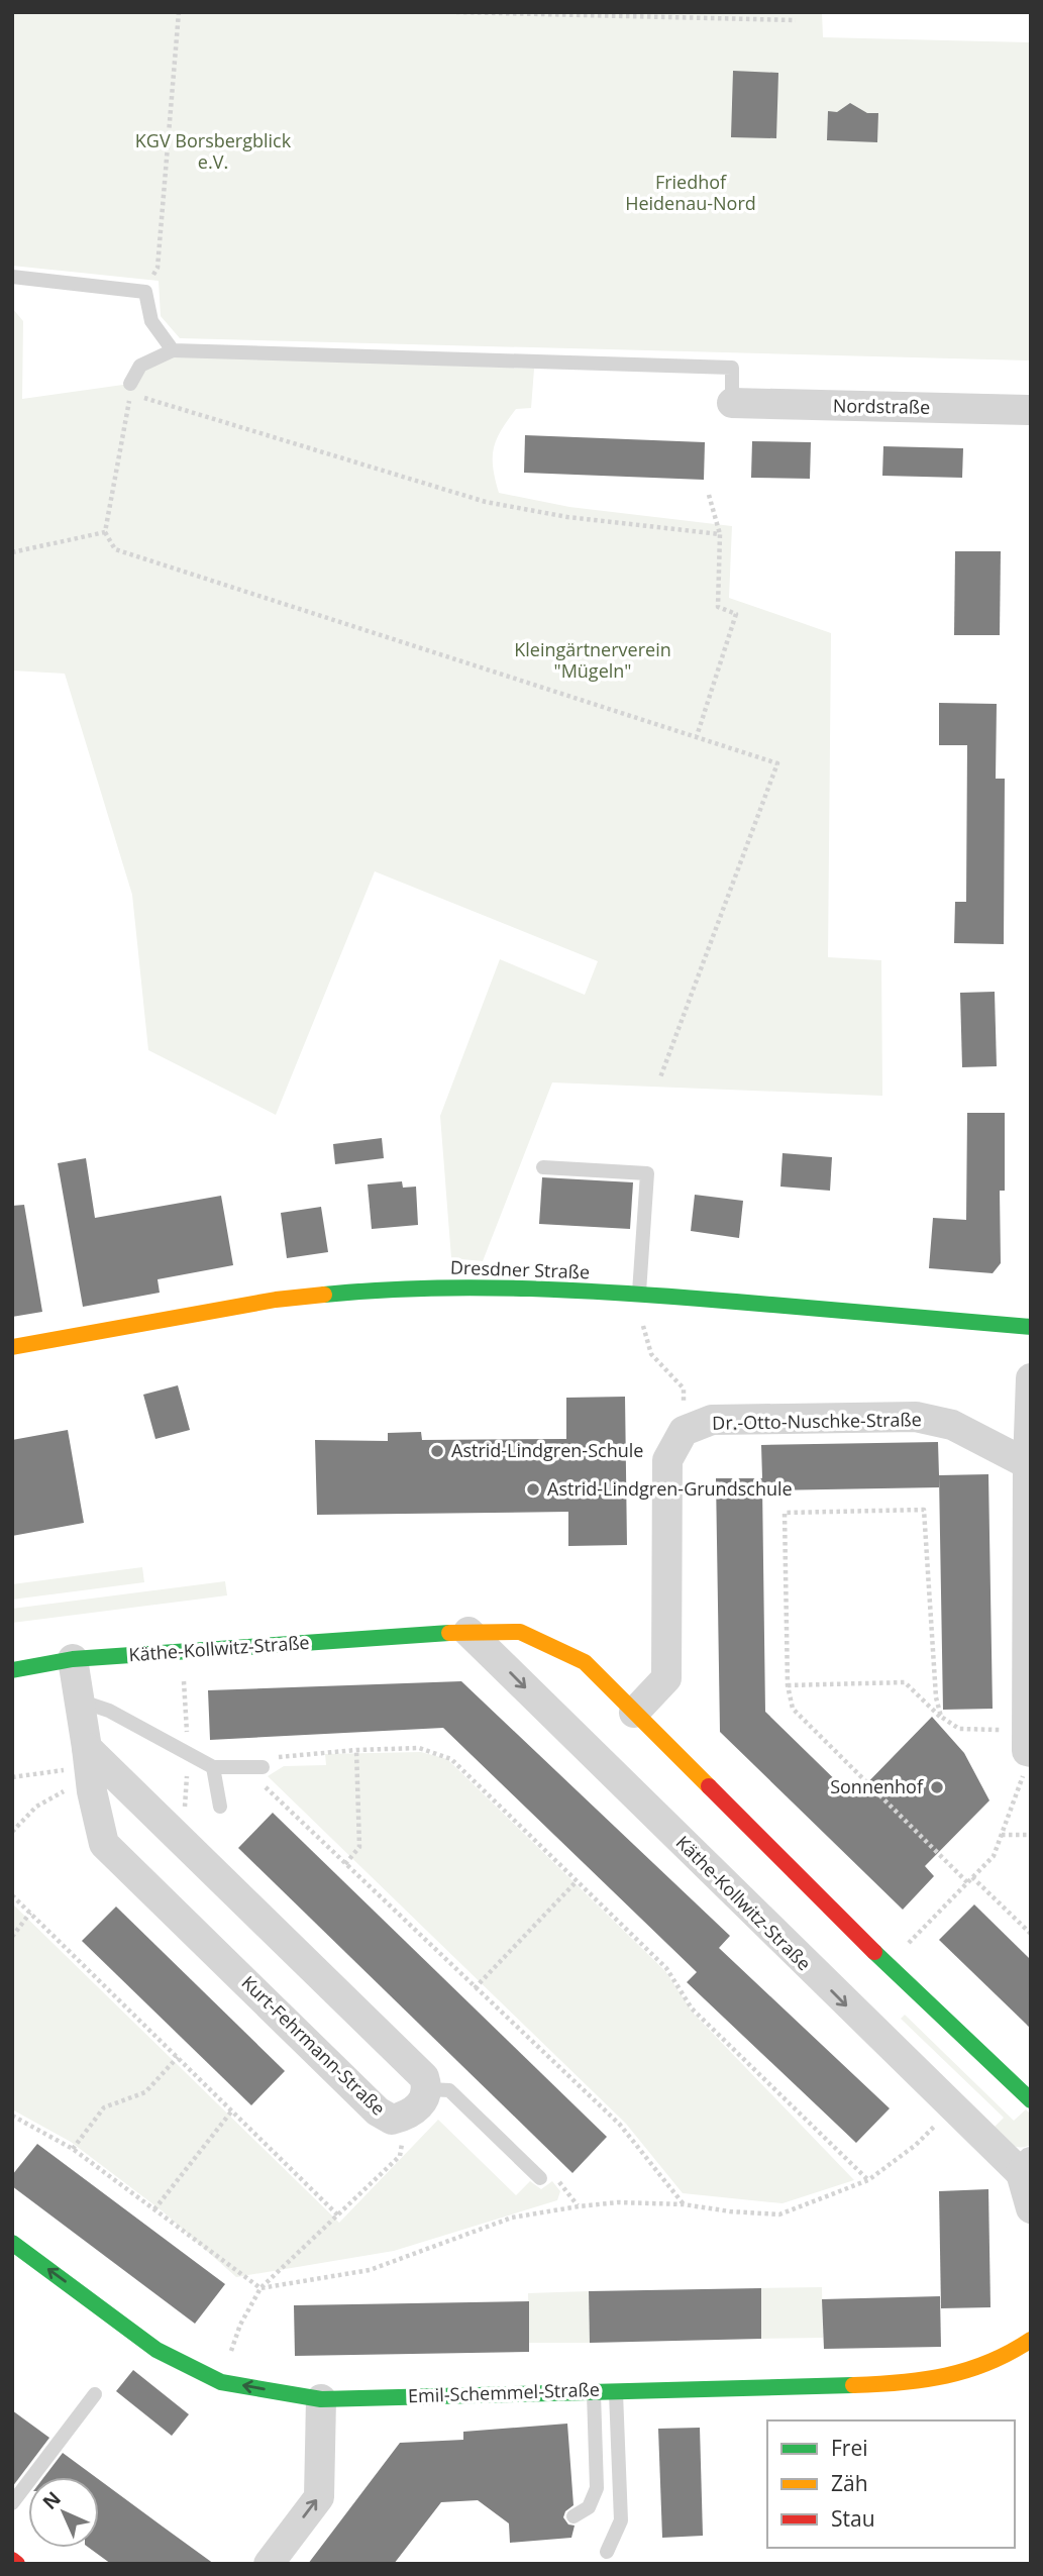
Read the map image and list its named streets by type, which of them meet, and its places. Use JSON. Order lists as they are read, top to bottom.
{
  "streets": {
    "street": [
      "Nordstraße",
      "Dresdner Straße",
      "Dr.-Otto-Nuschke-Straße",
      "Käthe-Kollwitz-Straße",
      "Kurt-Fehrmann-Straße",
      "Emil-Schemmel-Straße"
    ]
  },
  "crossings": [
    ["Käthe-Kollwitz-Straße", "Kurt-Fehrmann-Straße"]
  ],
  "parks": ["KGV Borsbergblick e.V.", "Friedhof Heidenau-Nord", "Kleingärtnerverein \"Mügeln\""],
  "places": ["Astrid-Lindgren-Schule", "Astrid-Lindgren-Grundschule", "Sonnenhof"],
  "legend": ["Frei", "Zäh", "Stau"],
  "north": "top left"
}
